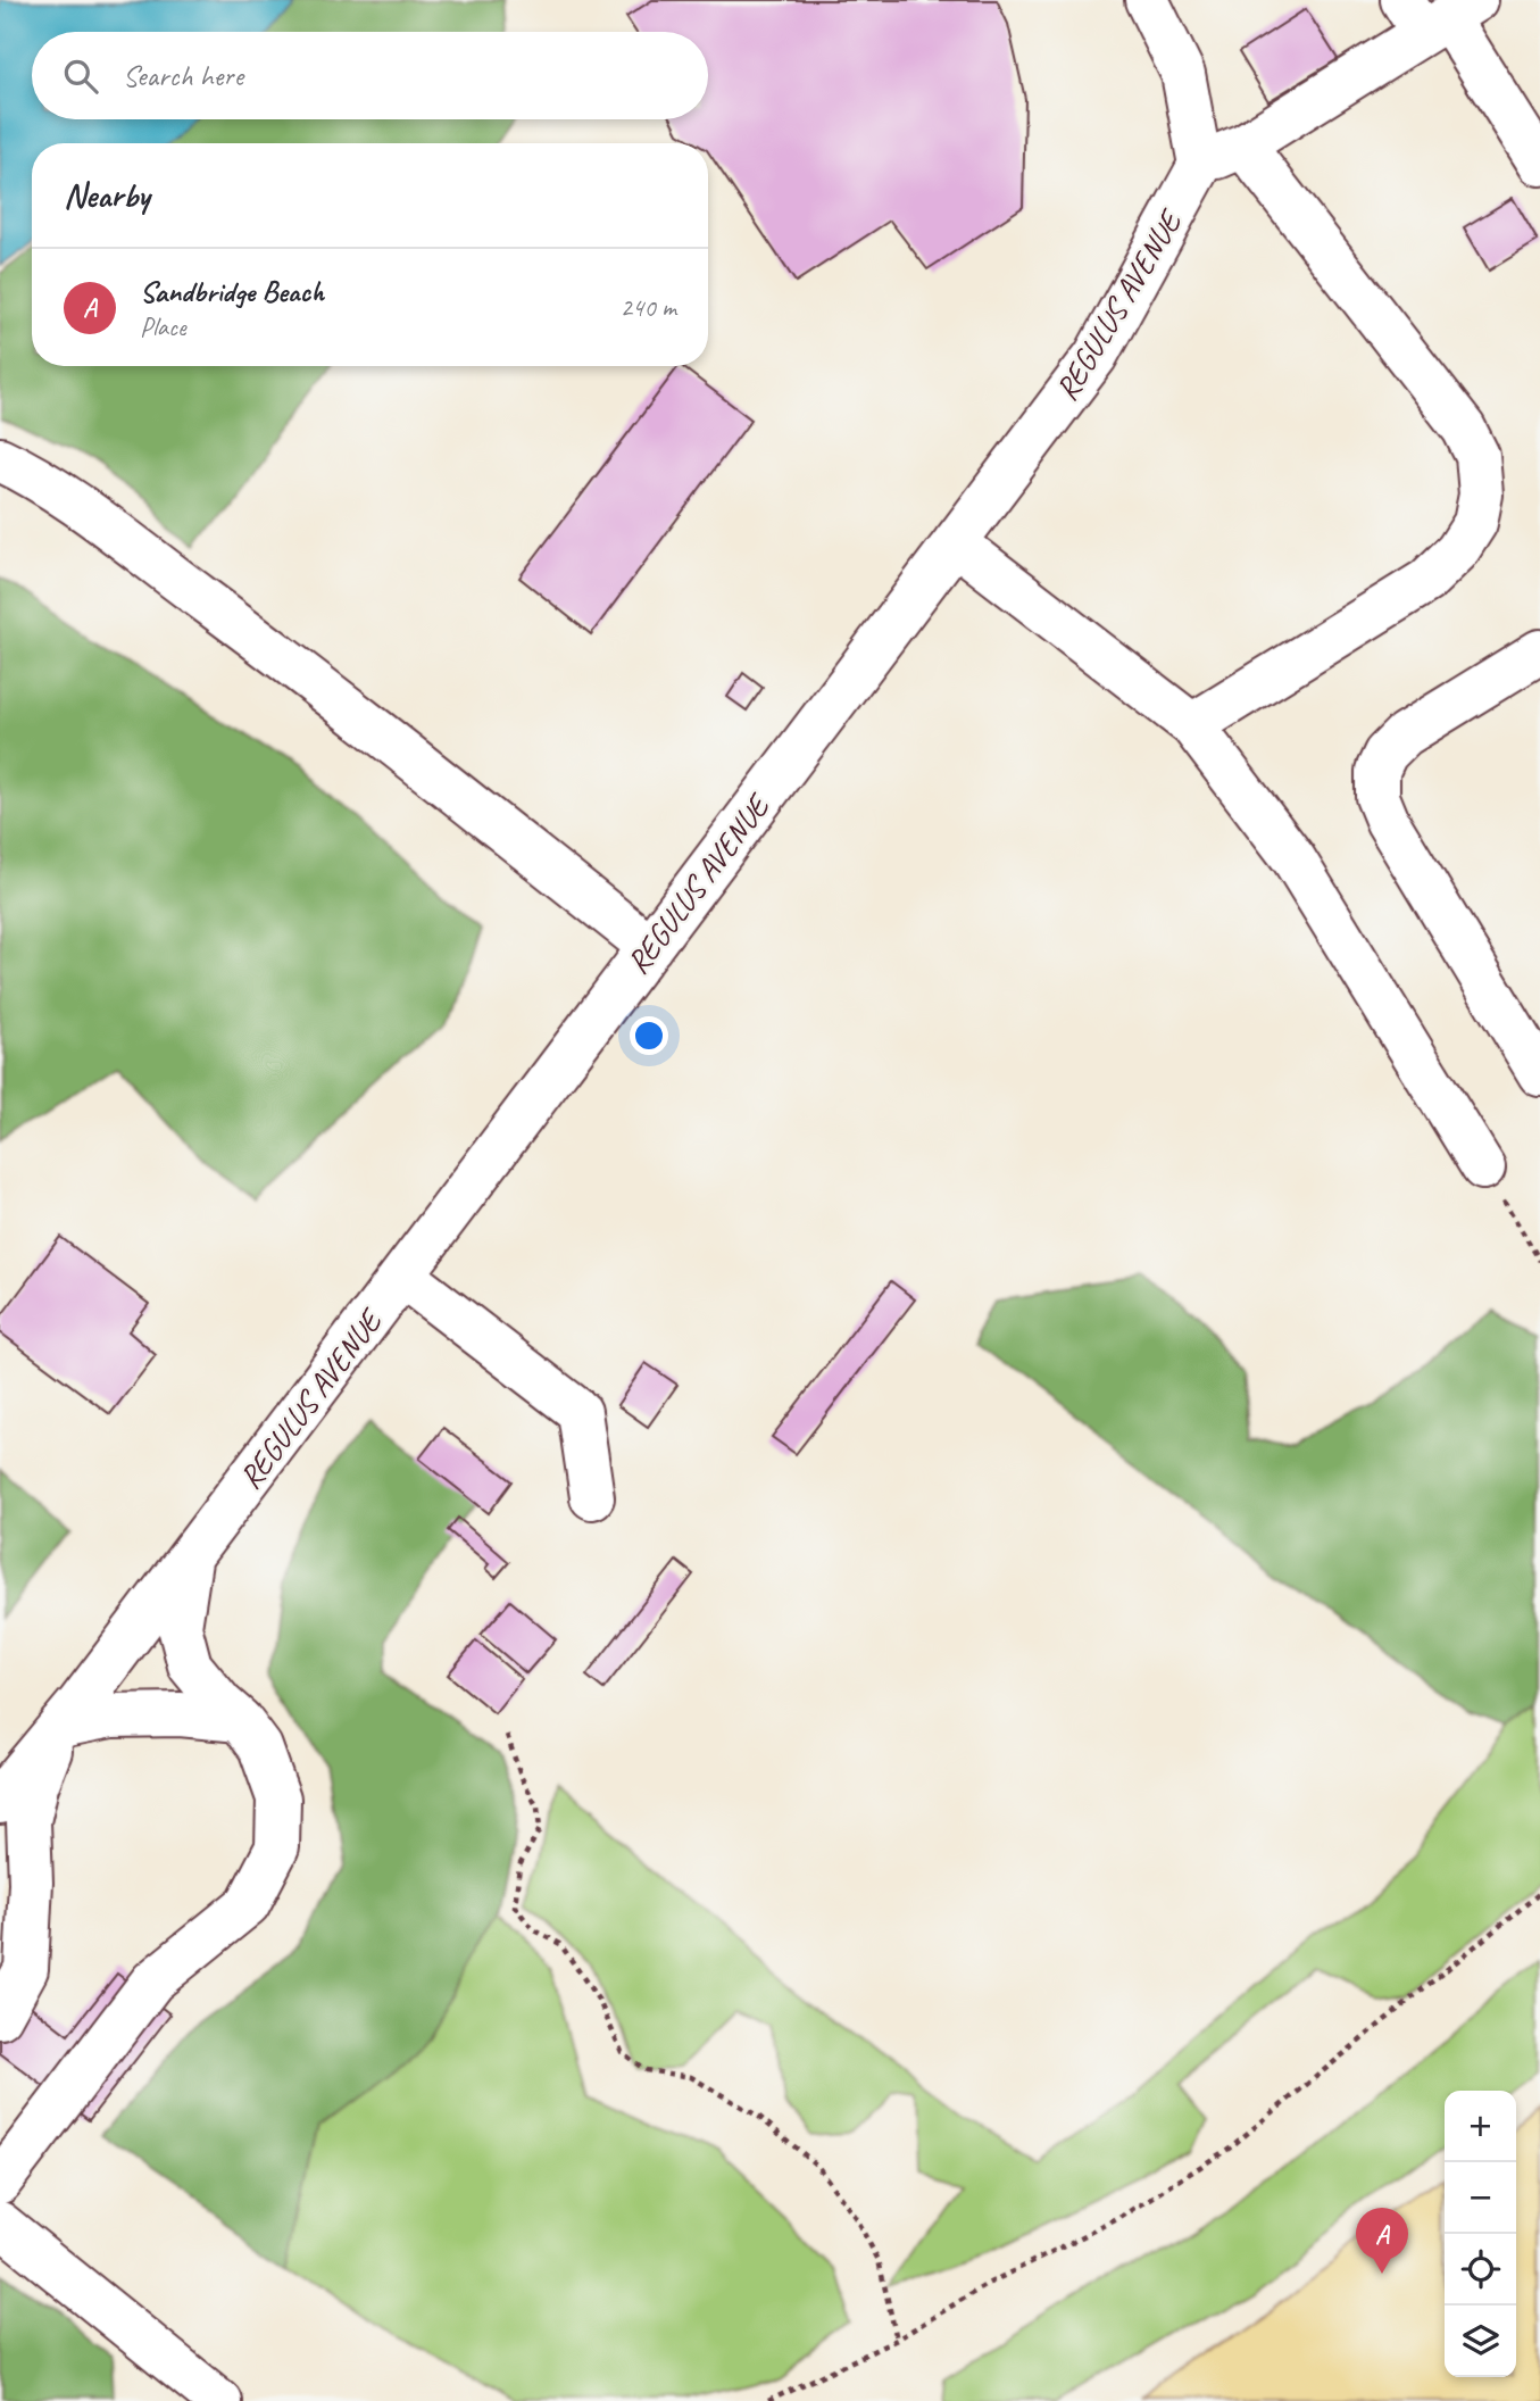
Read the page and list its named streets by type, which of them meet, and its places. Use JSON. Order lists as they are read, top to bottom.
{
  "streets": {
    "street": ["REGULUS AVENUE"]
  },
  "page": {
    "search": "Search here",
    "heading": "Nearby",
    "list": [
      {
        "mark": "A",
        "name": "Sandbridge Beach",
        "note": "Place",
        "value": "240 m"
      }
    ],
    "map_buttons": ["+", "−"],
    "pins": "A"
  }
}
